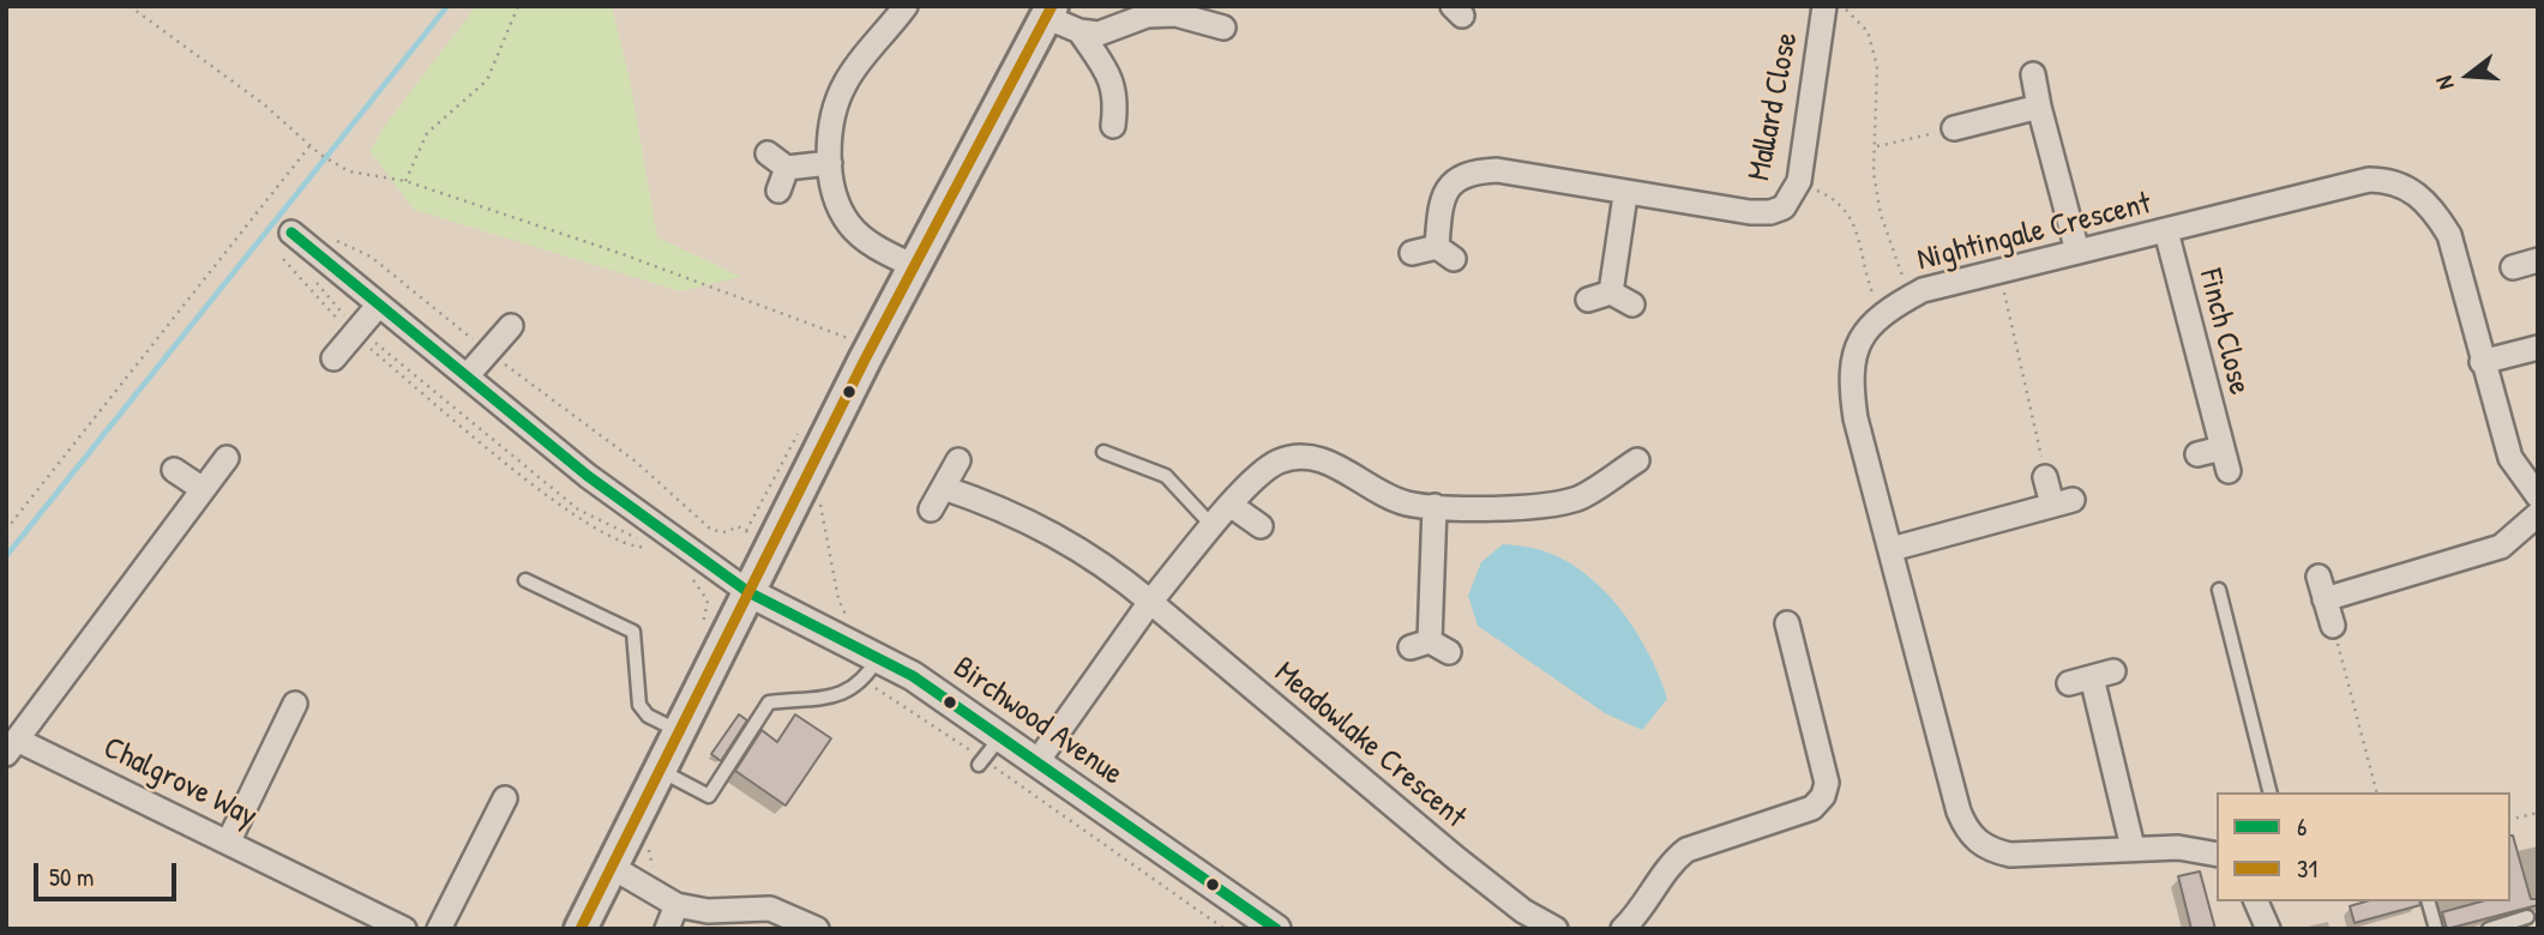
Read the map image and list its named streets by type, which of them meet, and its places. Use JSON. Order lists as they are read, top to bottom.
{
  "streets": {
    "street": [
      "Mallard Close",
      "Nightingale Crescent",
      "Finch Close",
      "Birchwood Avenue",
      "Meadowlake Crescent",
      "Chalgrove Way"
    ]
  },
  "crossings": [
    ["Nightingale Crescent", "Finch Close"]
  ],
  "lines": ["transit line 31", "transit line 6"],
  "legend": ["6", "31"],
  "scale_bar": "50 m",
  "north": "left"
}
